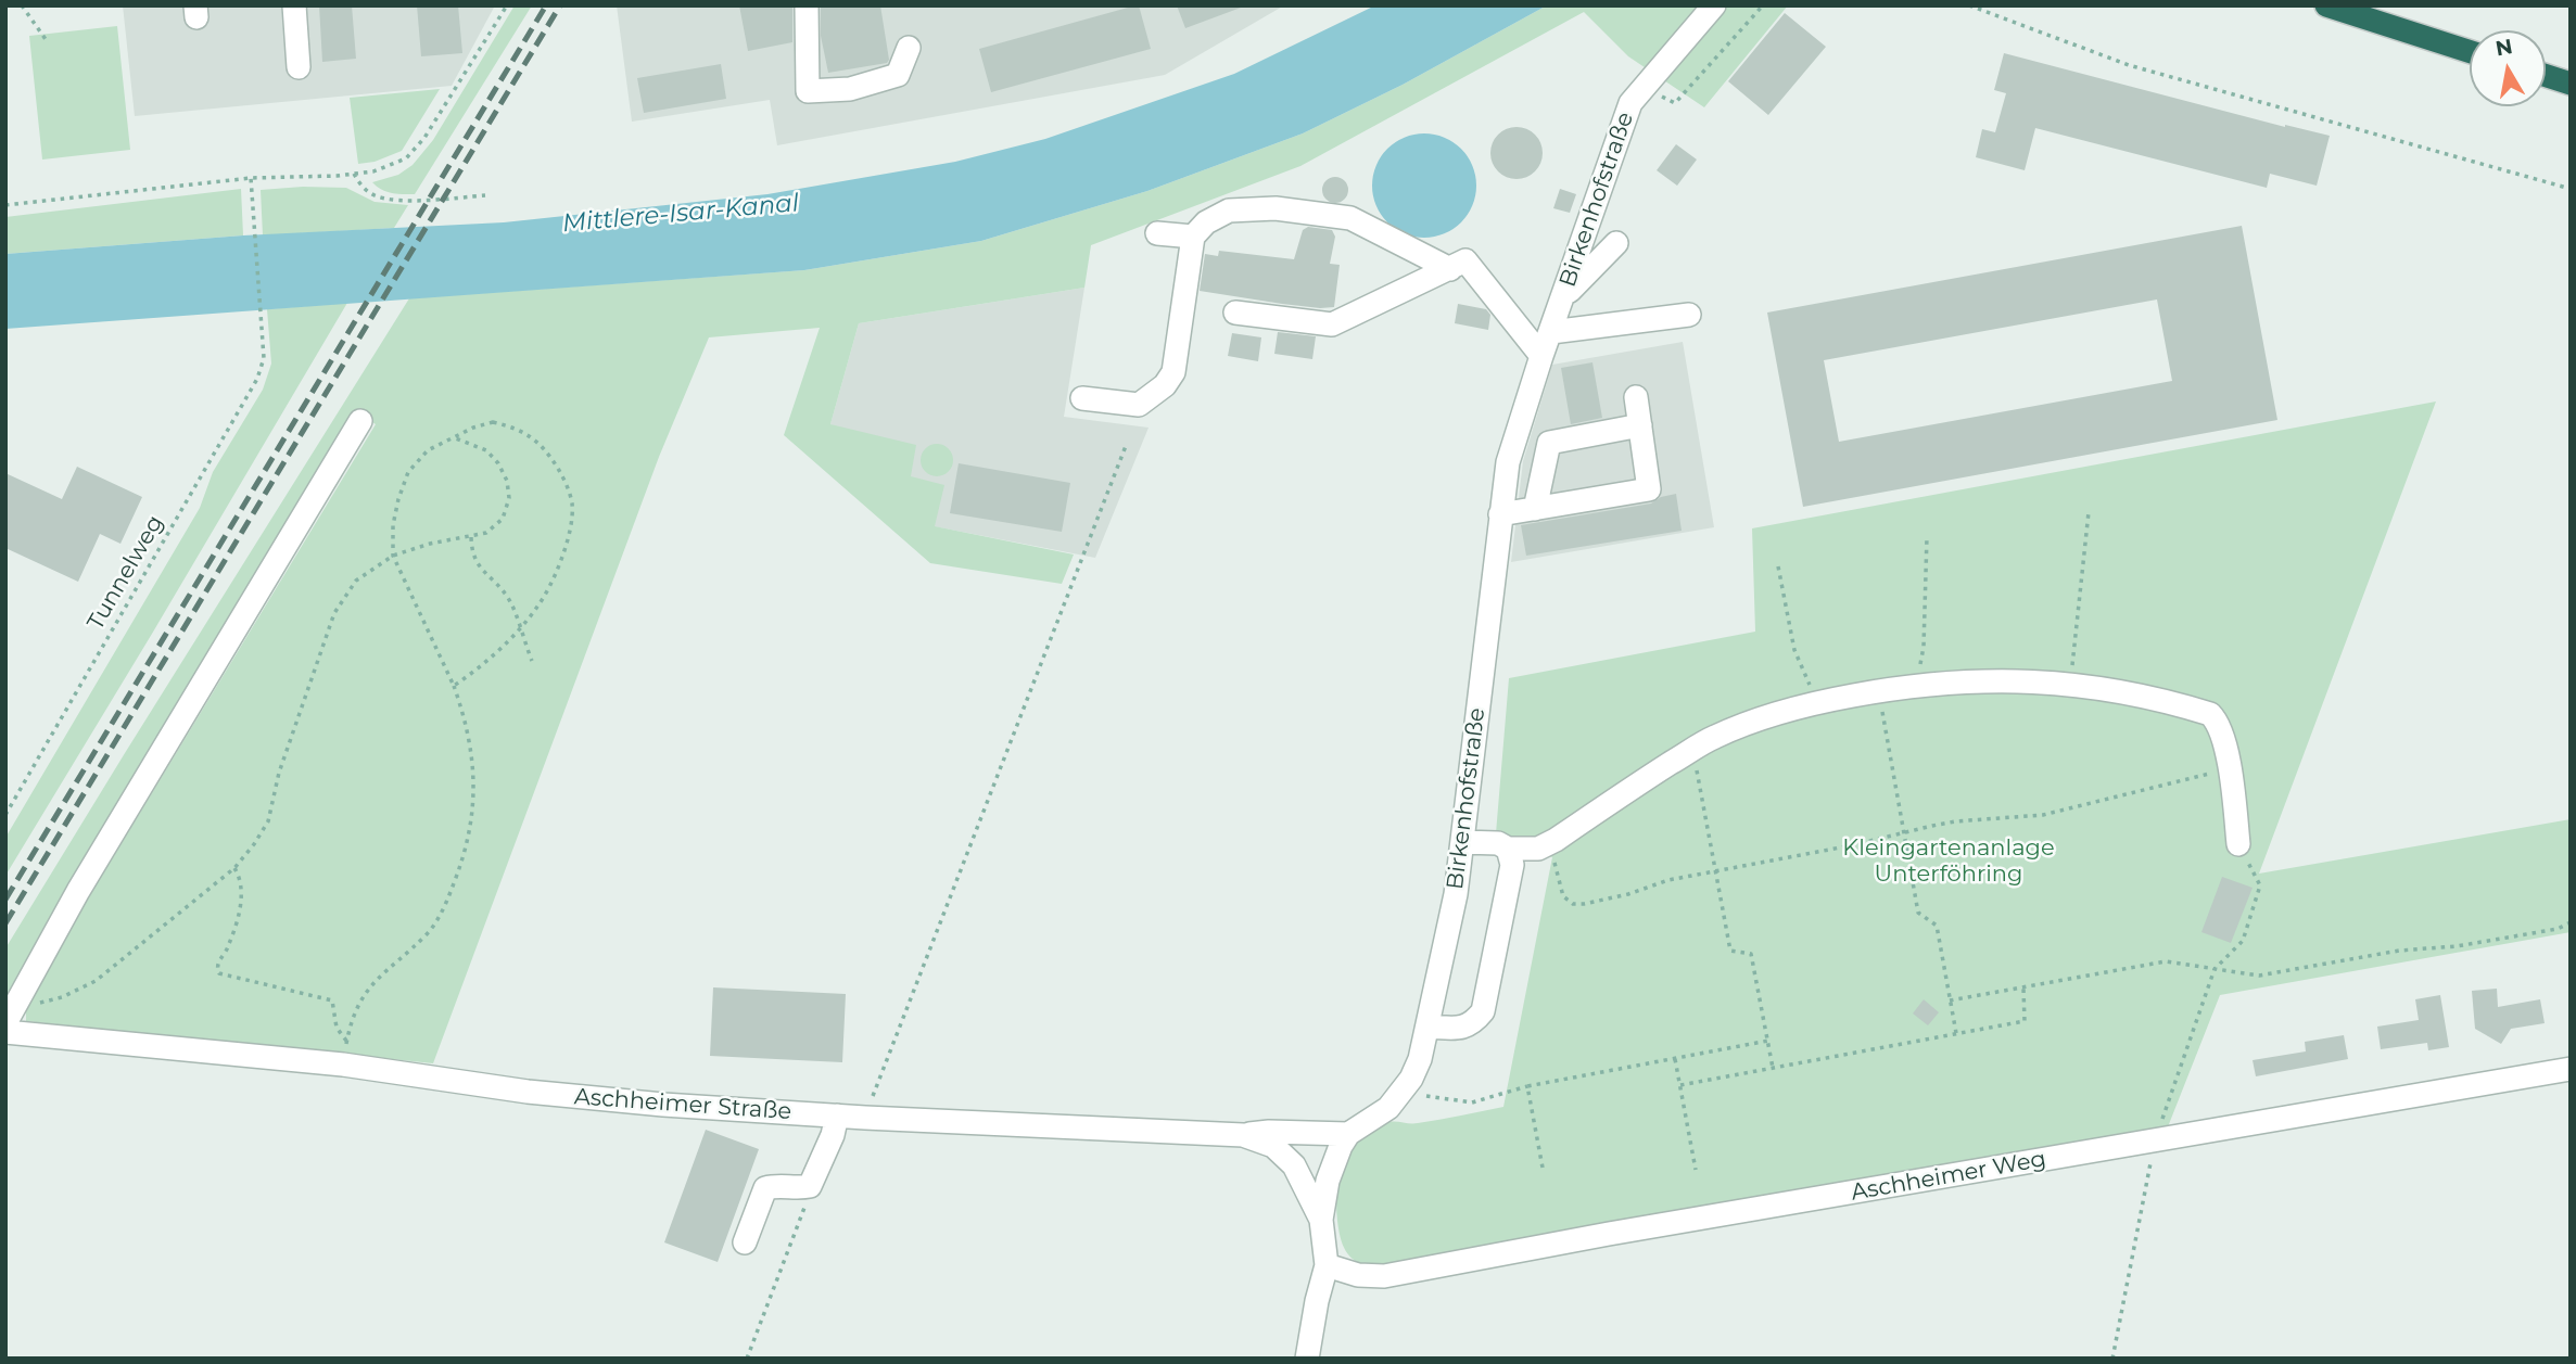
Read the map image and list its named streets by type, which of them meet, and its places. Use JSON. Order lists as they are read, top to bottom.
{
  "streets": {
    "street": ["Birkenhofstraße", "Aschheimer Straße", "Aschheimer Weg"],
    "path": ["Tunnelweg"]
  },
  "water": ["Mittlere-Isar-Kanal"],
  "parks": ["Kleingartenanlage Unterföhring"],
  "north": "top"
}
